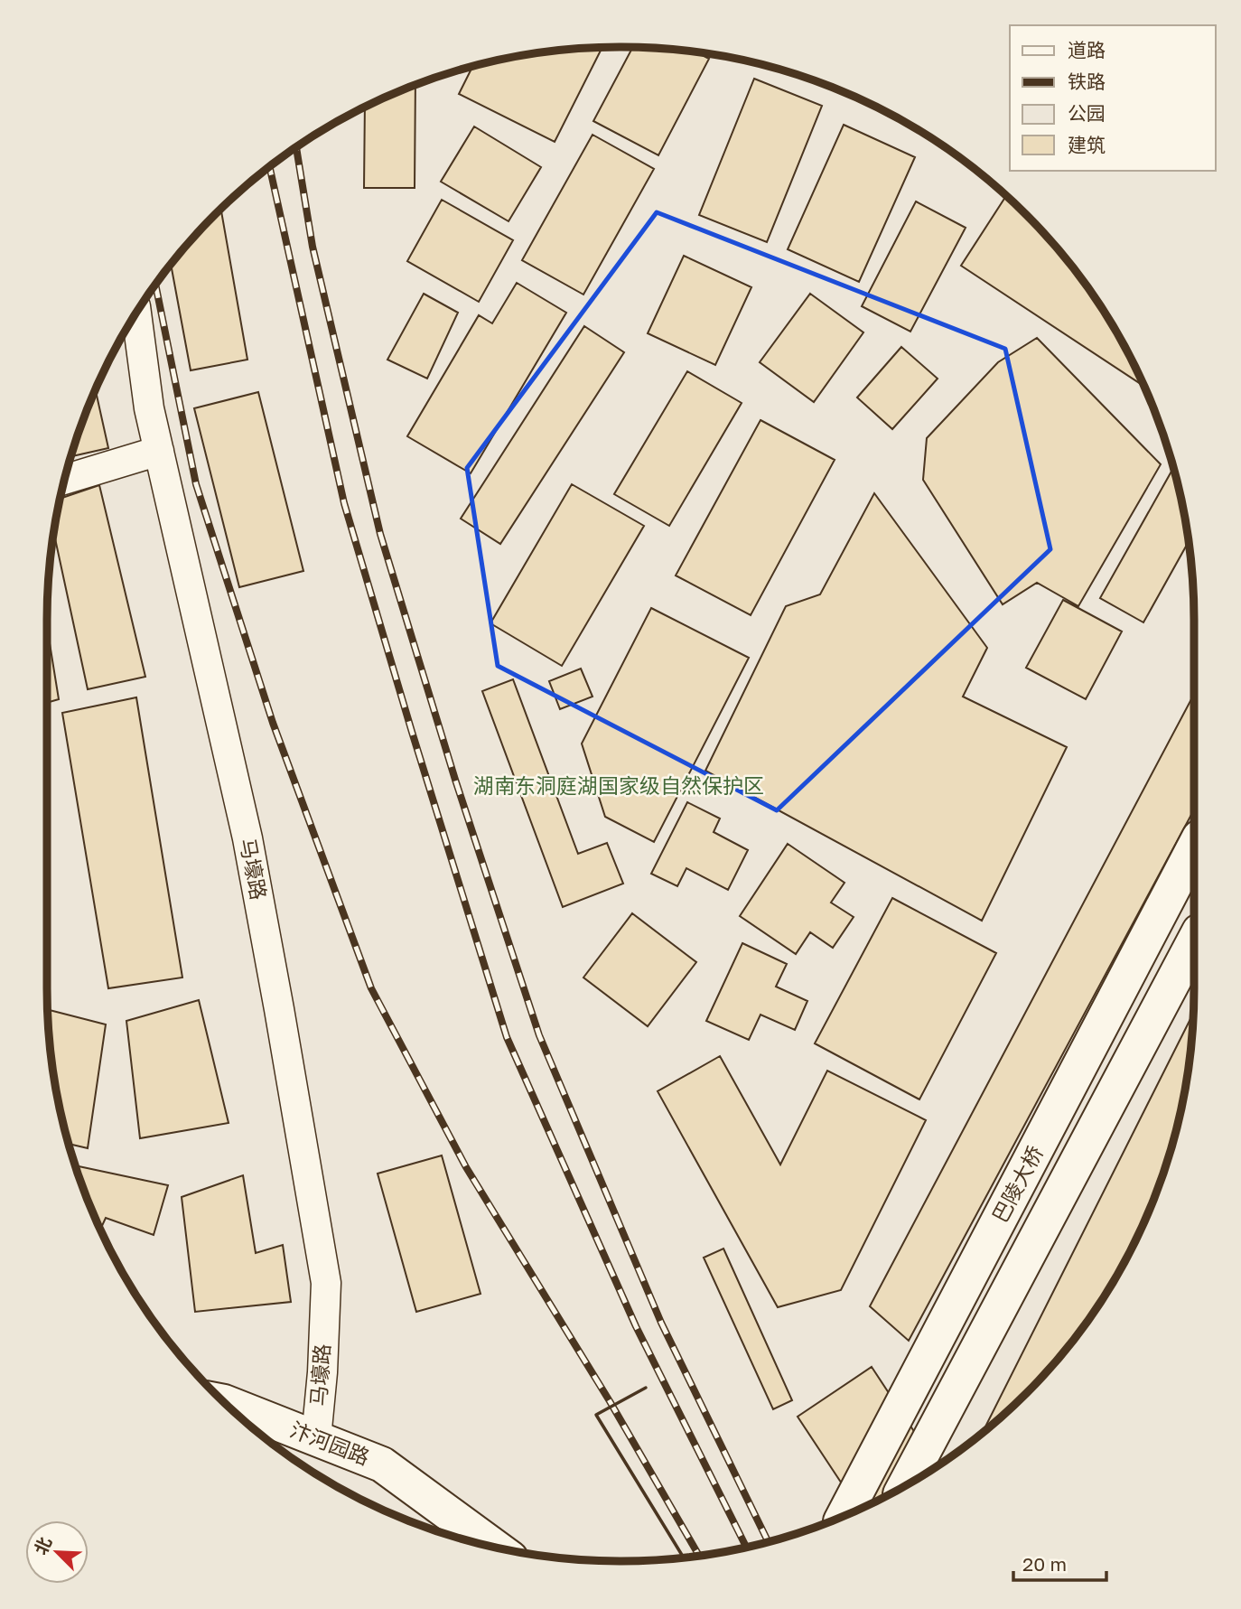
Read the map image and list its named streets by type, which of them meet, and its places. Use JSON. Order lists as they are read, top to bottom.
{
  "streets": {
    "main road": ["巴陵大桥", "汴河园路"],
    "street": ["马壕路"]
  },
  "crossings": [
    ["马壕路", "汴河园路"]
  ],
  "parks": ["湖南东洞庭湖国家级自然保护区"],
  "legend": [
    "道路",
    "铁路",
    "公园",
    "建筑"
  ],
  "scale_bar": "20 m",
  "north": "top left"
}
